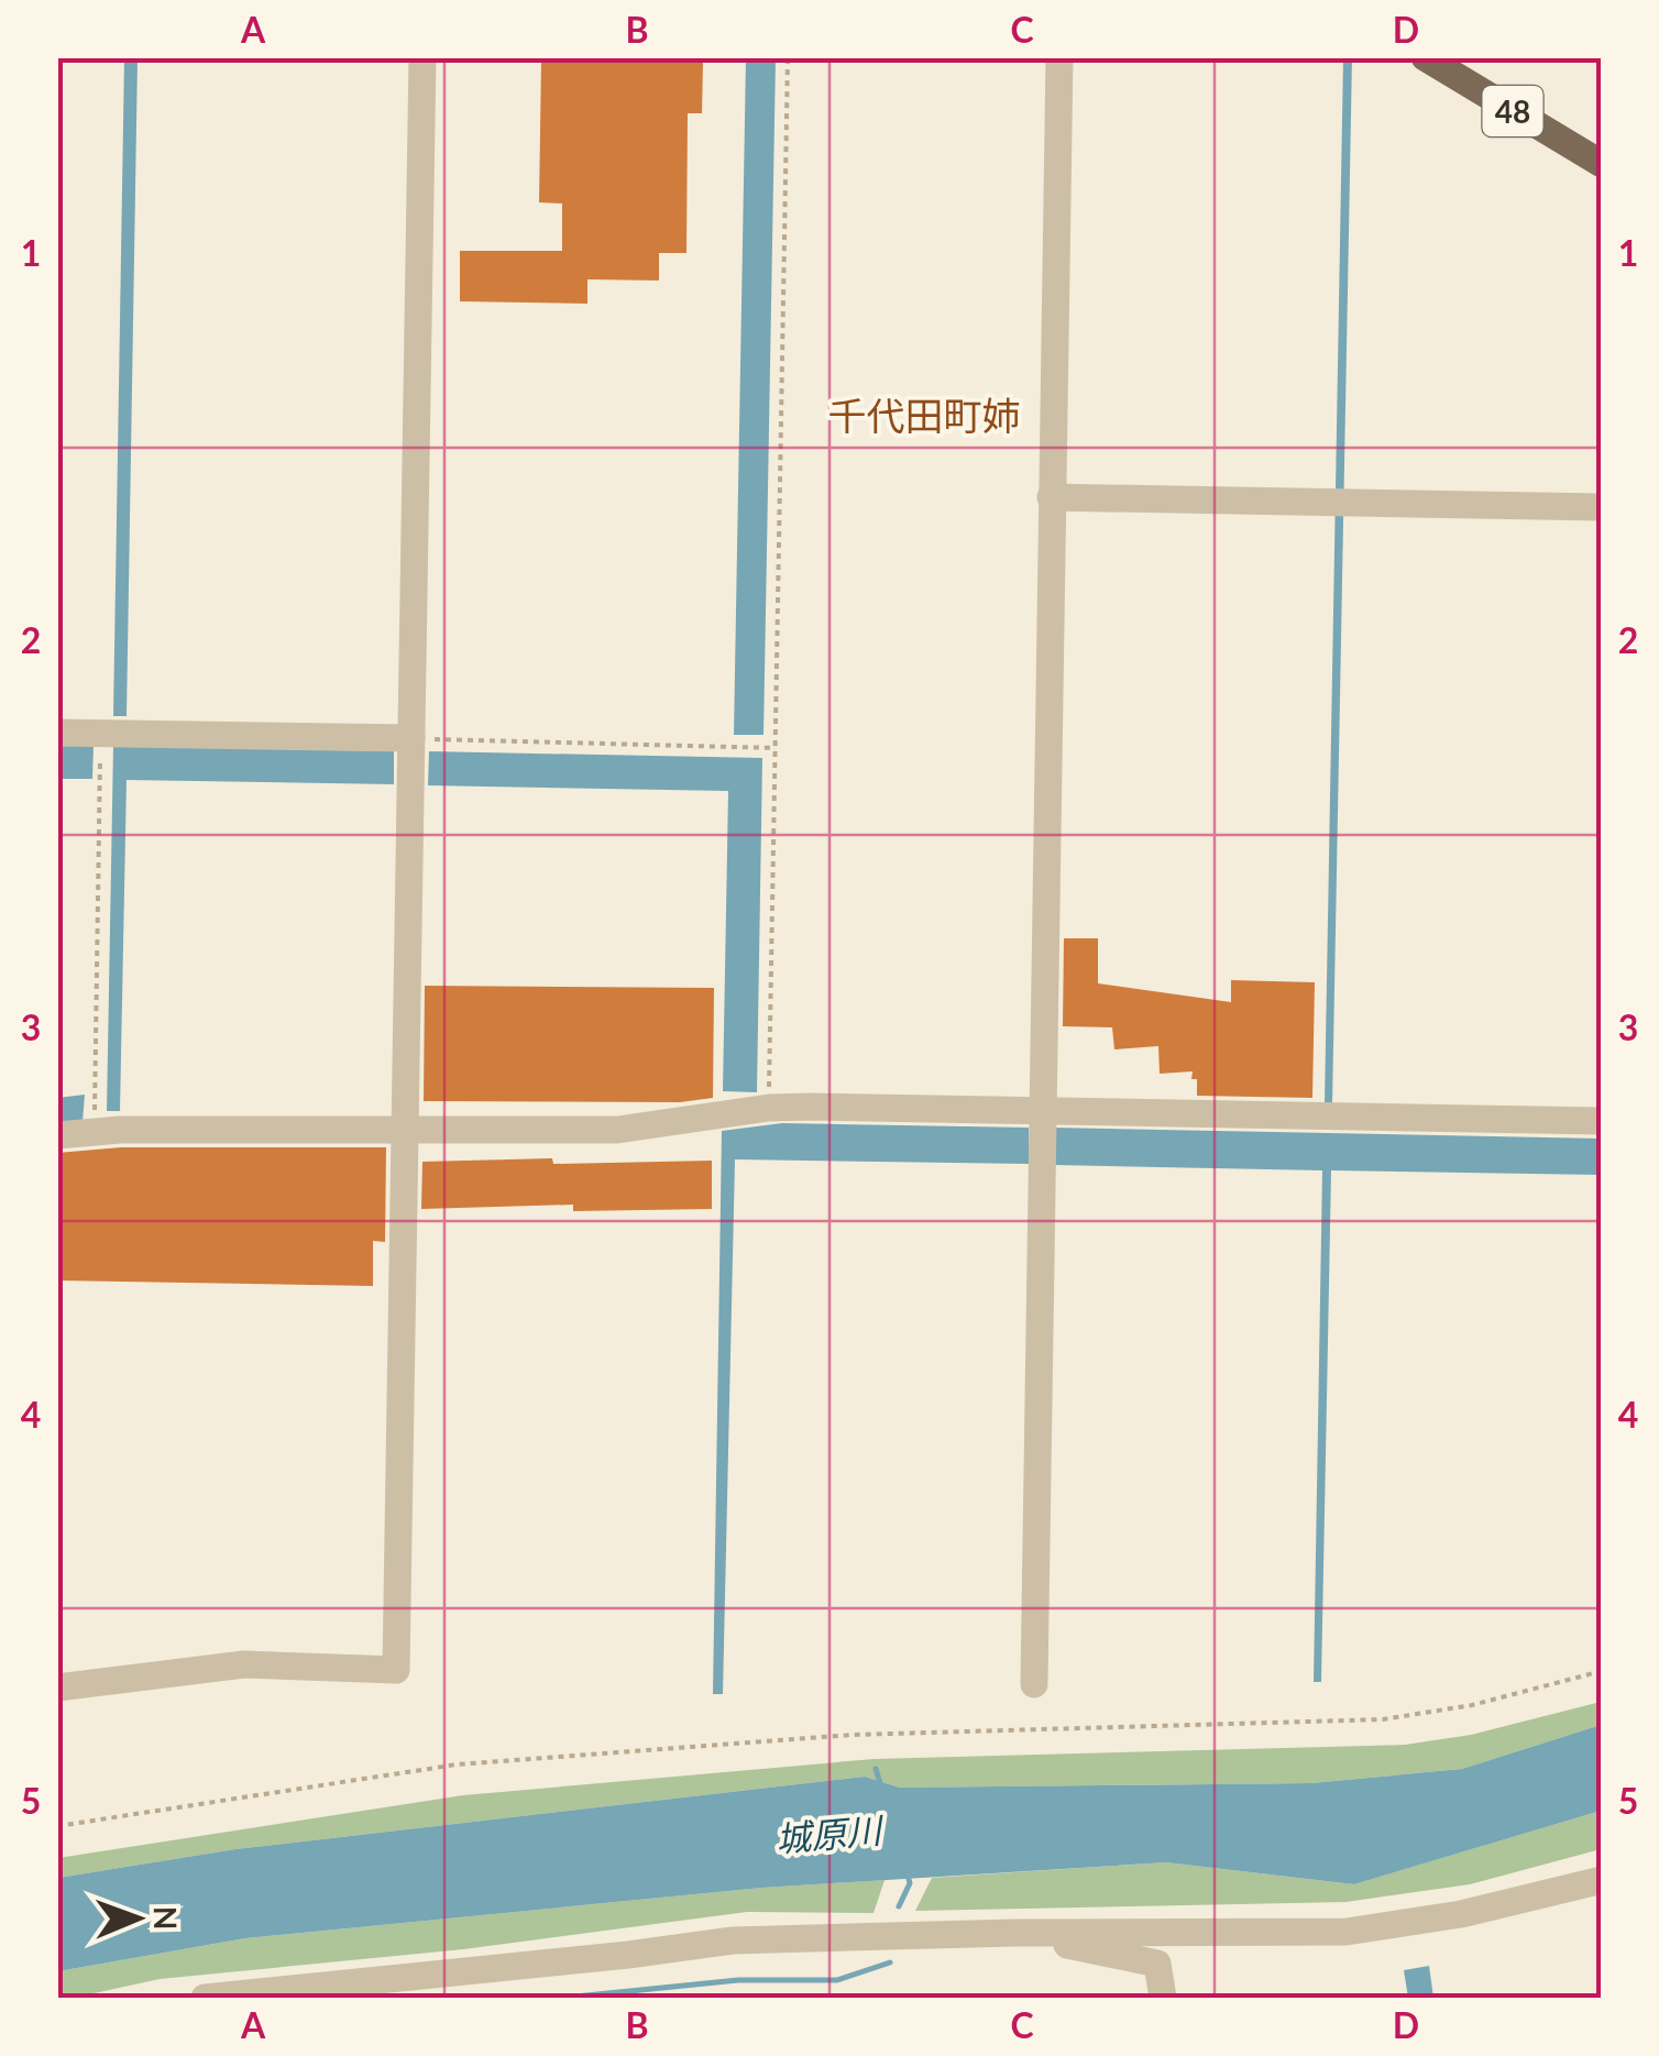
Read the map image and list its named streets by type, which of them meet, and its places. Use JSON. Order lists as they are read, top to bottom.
{
  "streets": {
    "main road": ["48"]
  },
  "districts": ["千代田町姉"],
  "water": ["城原川"],
  "north": "right",
  "grid": {
    "columns": [
      "A",
      "B",
      "C",
      "D"
    ],
    "rows": [
      "1",
      "2",
      "3",
      "4",
      "5"
    ]
  }
}
